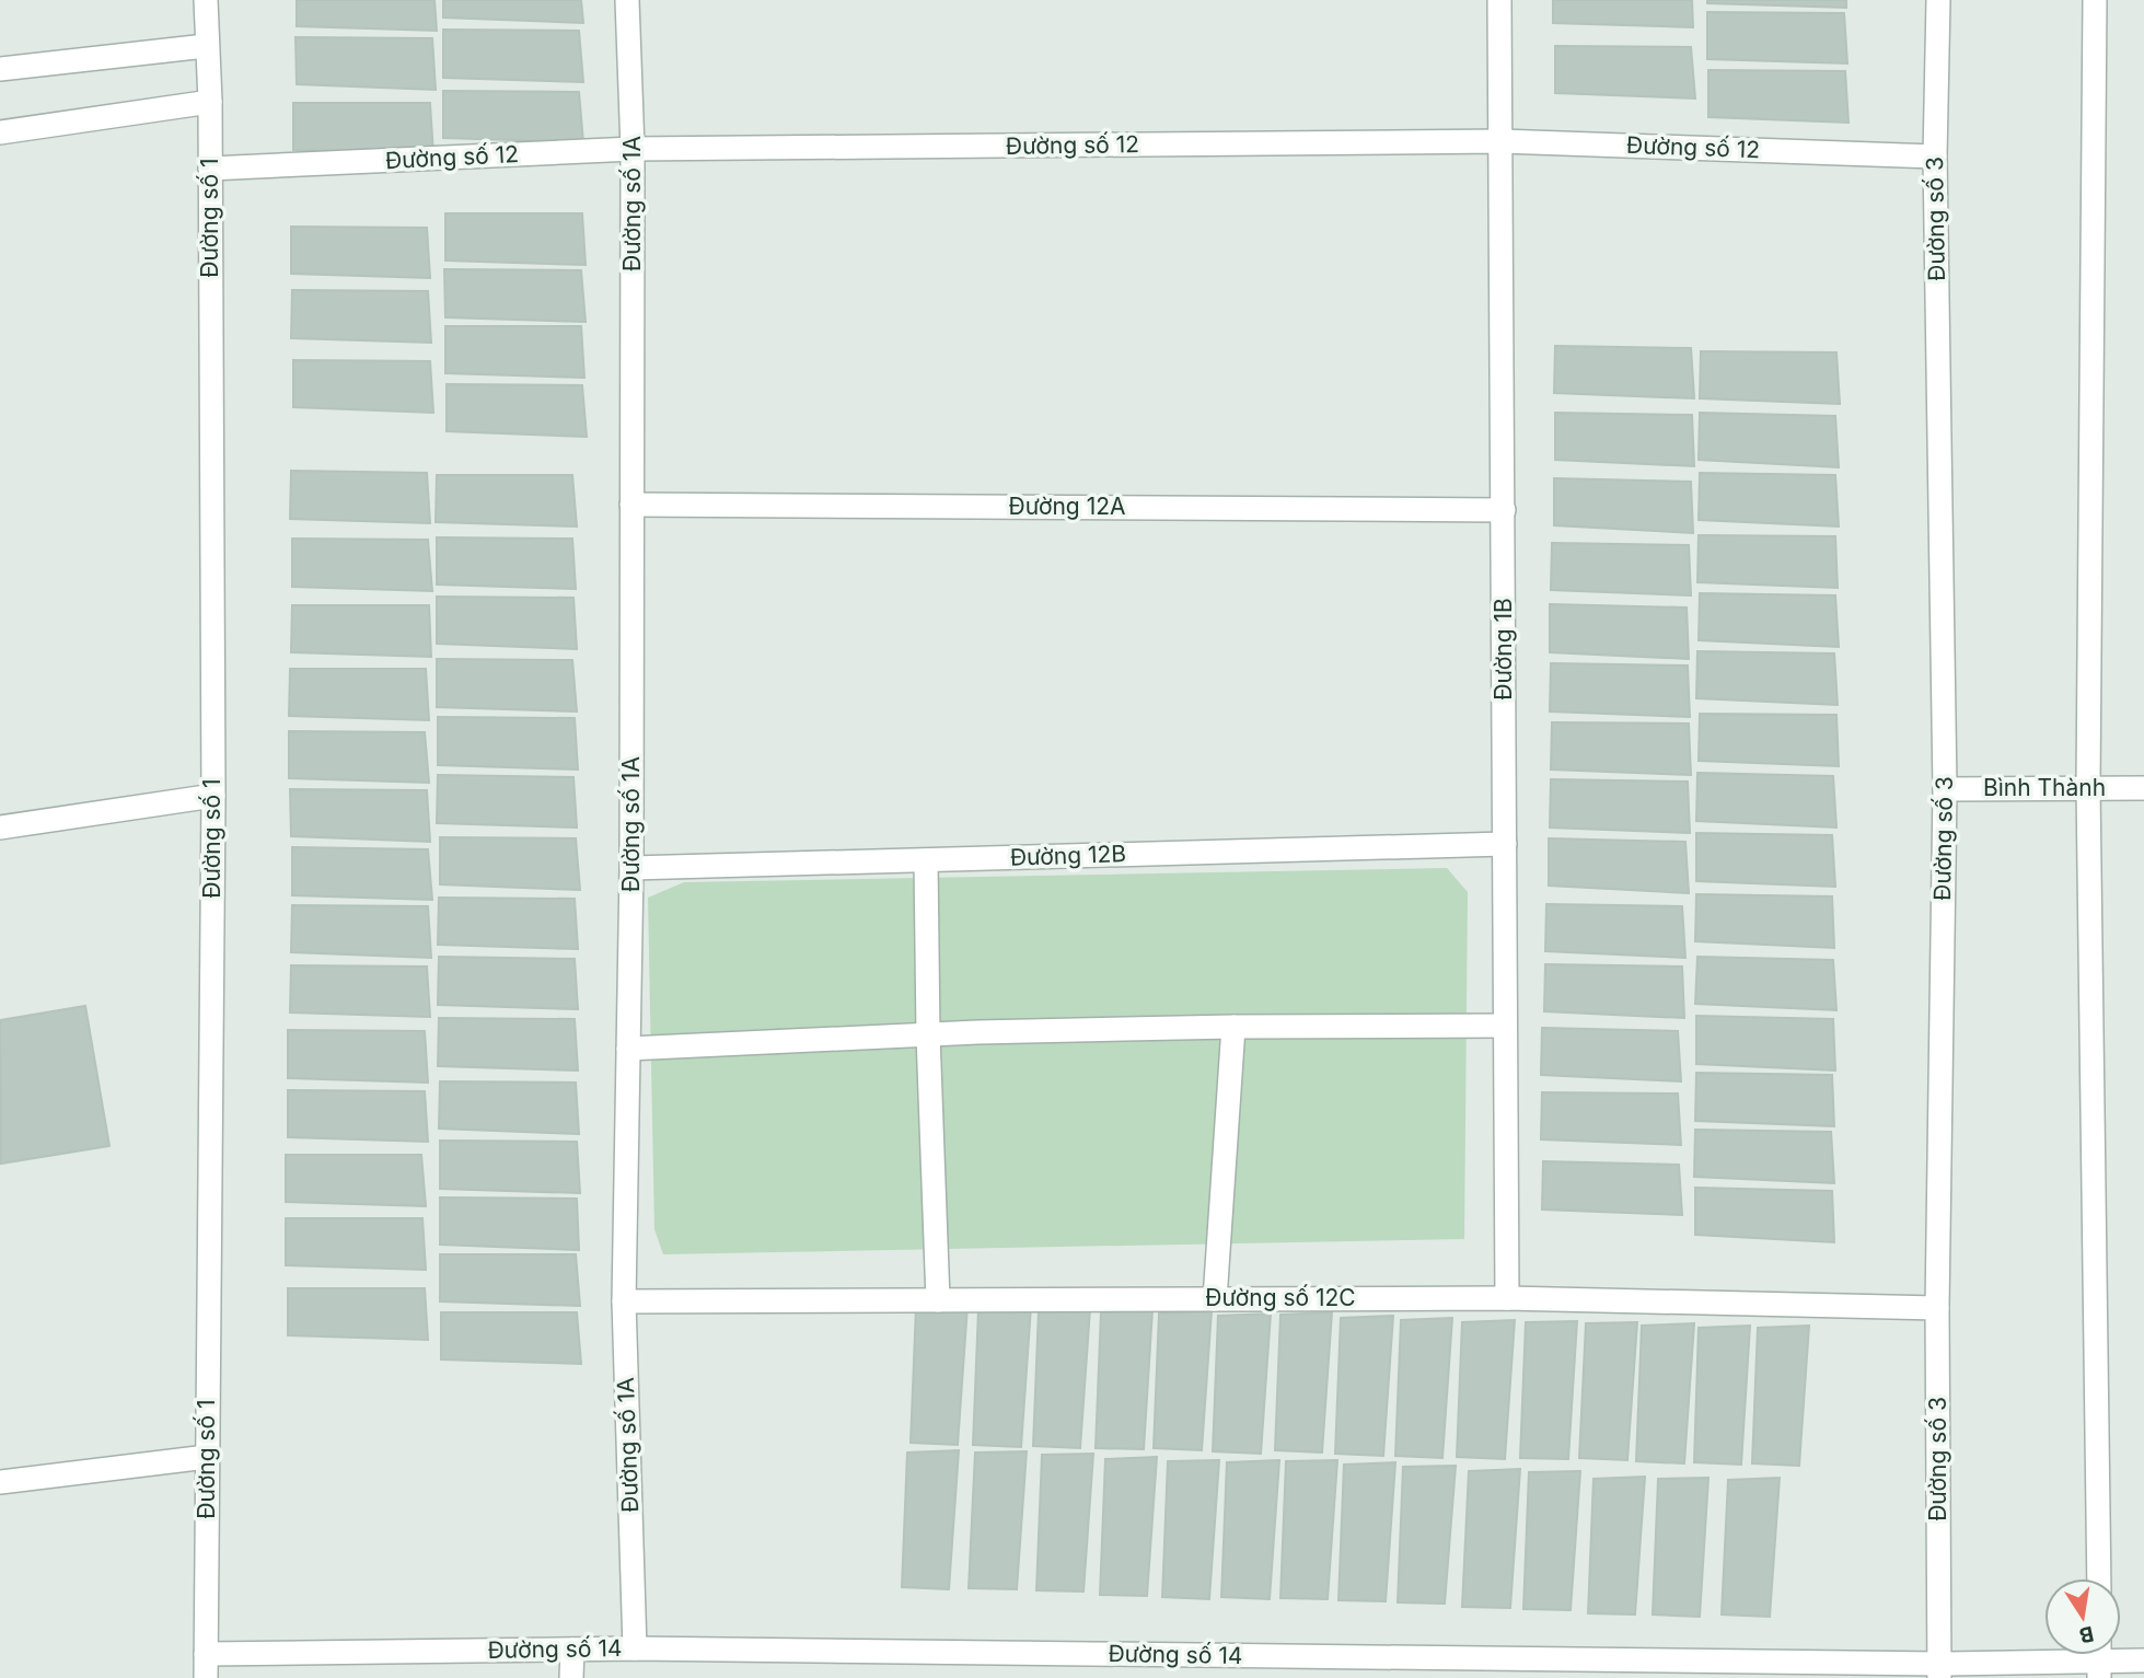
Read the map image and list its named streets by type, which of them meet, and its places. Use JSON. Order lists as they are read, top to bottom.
{
  "streets": {
    "street": [
      "Đường số 12",
      "Đường số 1A",
      "Đường số 1",
      "Đường số 3",
      "Đường 12A",
      "Đường 1B",
      "Bình Thành",
      "Đường 12B",
      "Đường số 12C",
      "Đường số 14"
    ]
  },
  "crossings": [
    ["Đường số 12", "Đường số 1A"],
    ["Đường số 12", "Đường số 1"],
    ["Đường số 12", "Đường số 3"],
    ["Đường số 12", "Đường 1B"],
    ["Đường số 1A", "Đường 12A"],
    ["Đường số 1A", "Đường 12B"],
    ["Đường số 1A", "Đường số 12C"],
    ["Đường số 1A", "Đường số 14"],
    ["Đường số 1", "Đường số 14"],
    ["Đường số 3", "Bình Thành"],
    ["Đường số 3", "Đường số 12C"],
    ["Đường số 3", "Đường số 14"],
    ["Đường 12A", "Đường 1B"],
    ["Đường 1B", "Đường 12B"],
    ["Đường 1B", "Đường số 12C"]
  ],
  "north": "bottom"
}
